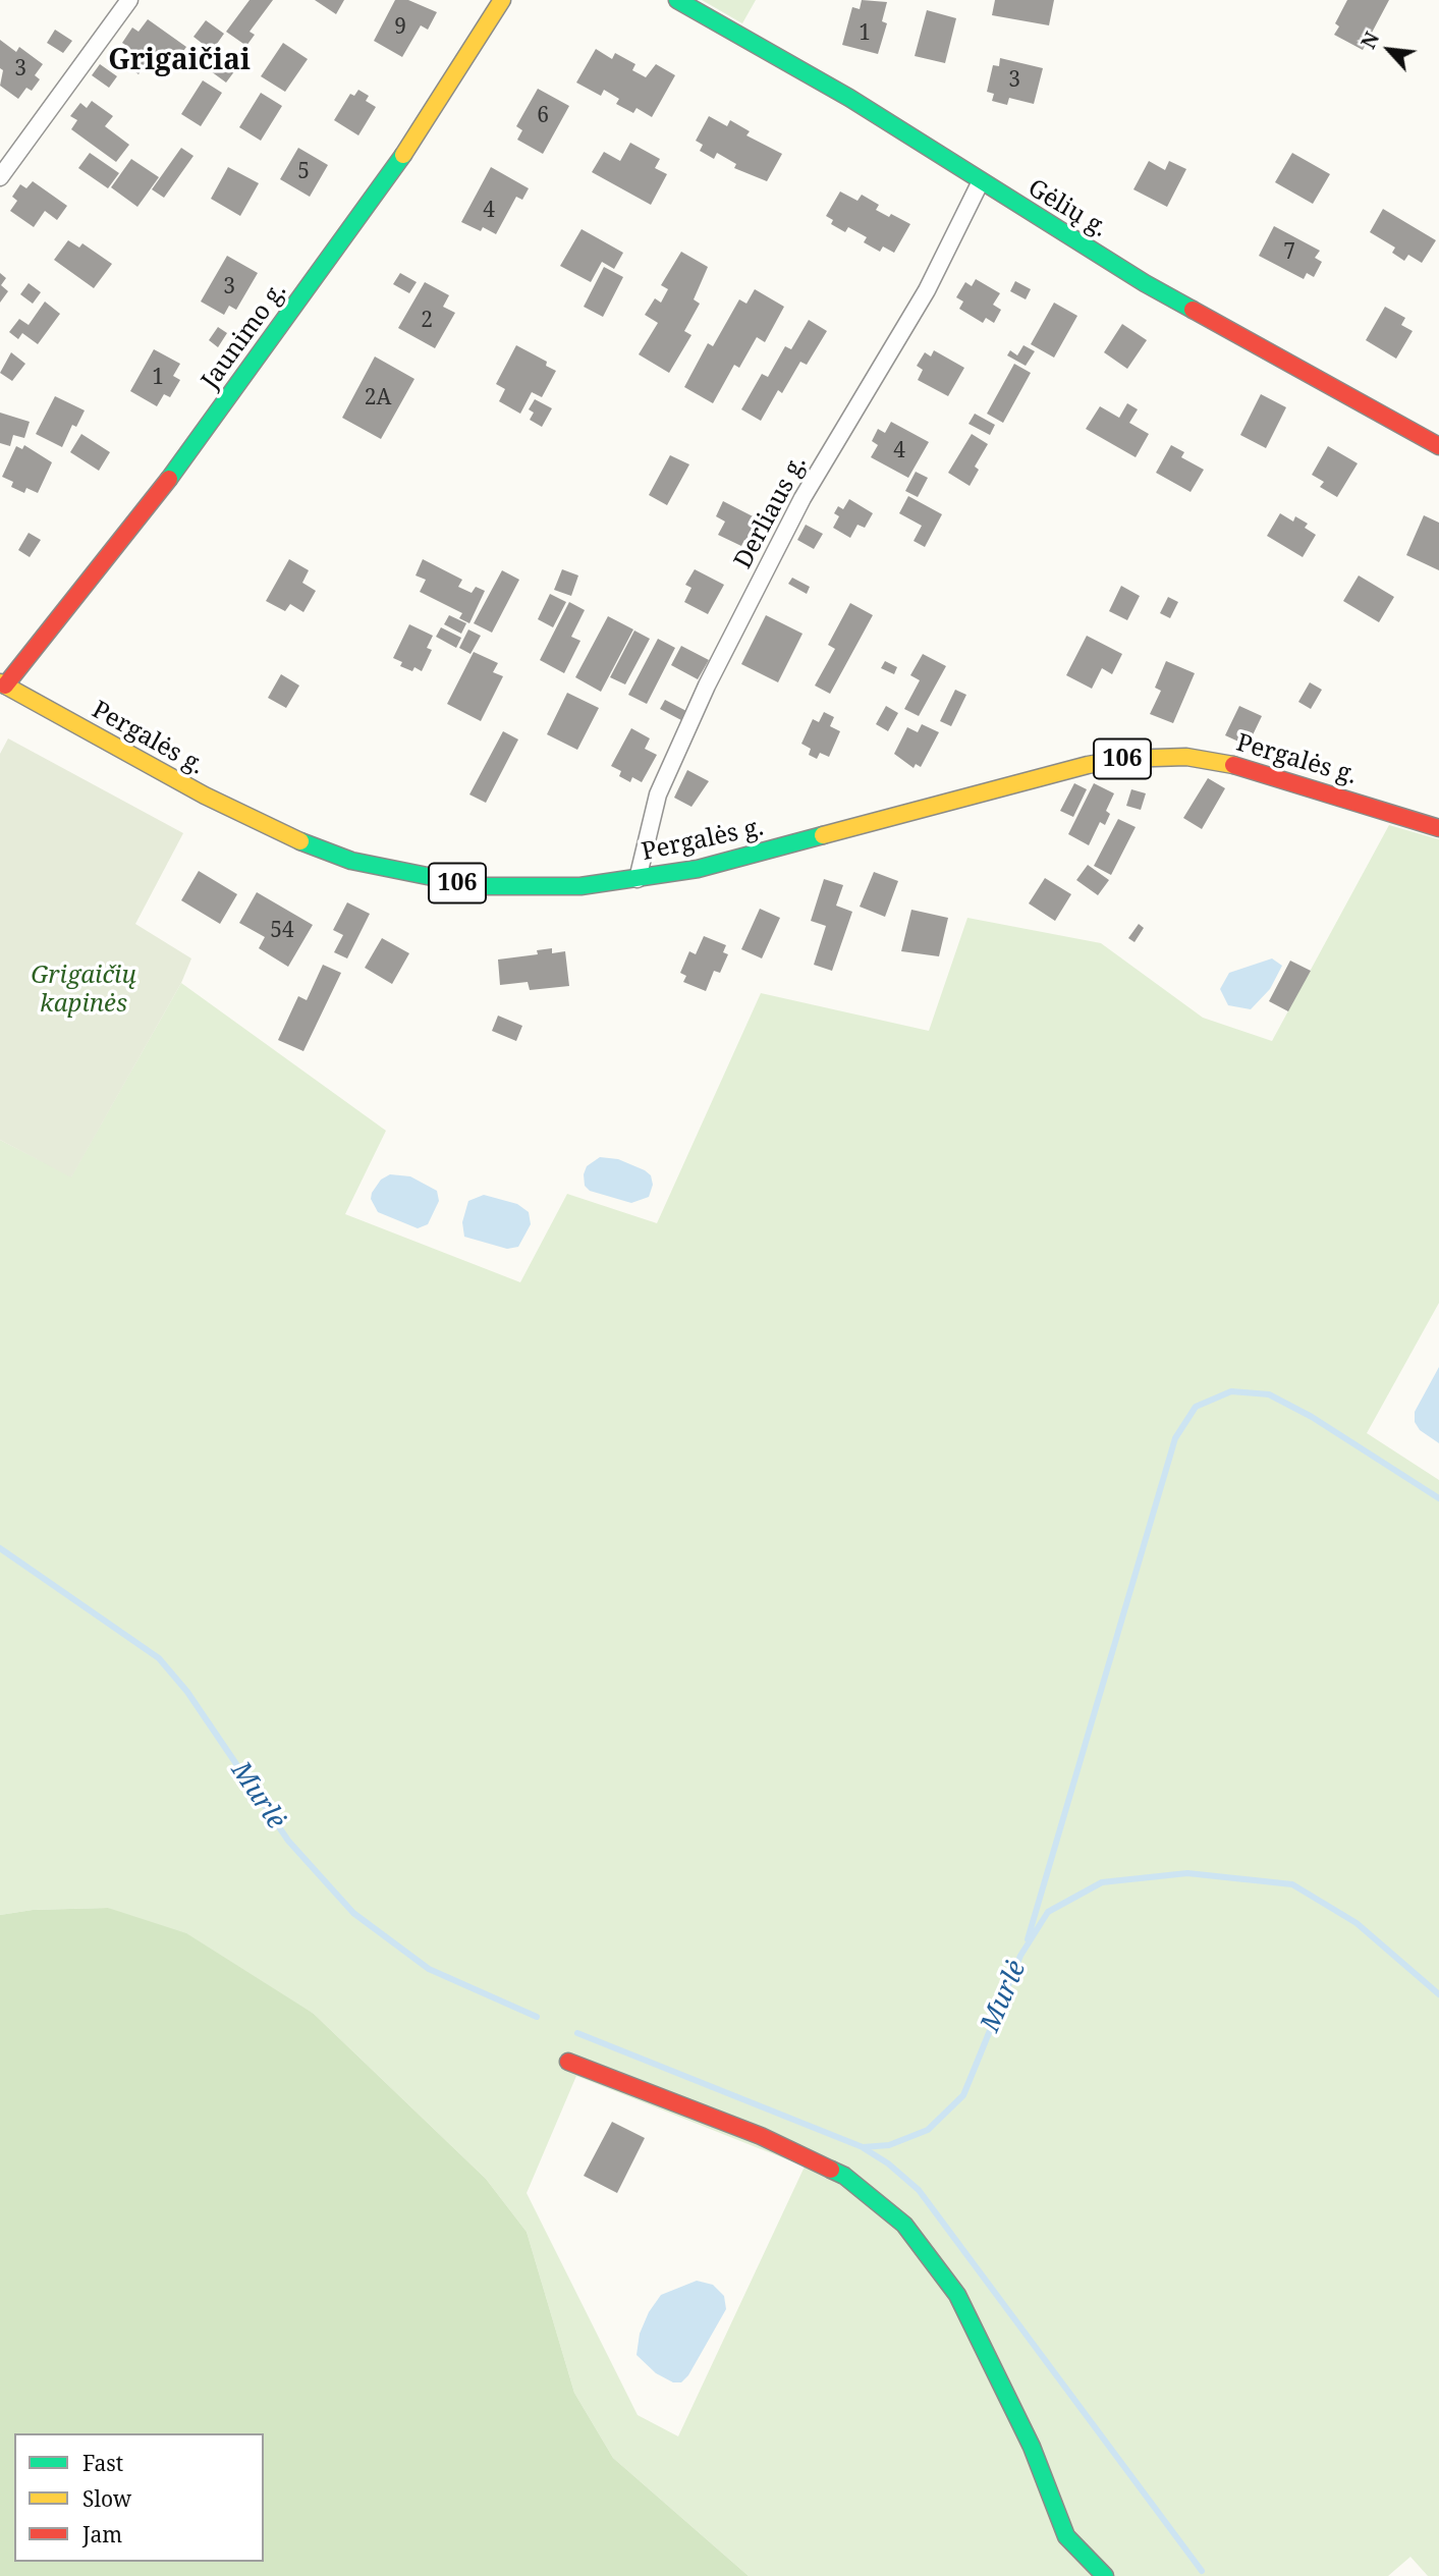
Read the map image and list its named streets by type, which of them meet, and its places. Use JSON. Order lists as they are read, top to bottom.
{
  "streets": {
    "street": [
      "Gėlių g.",
      "Jaunimo g.",
      "Derliaus g.",
      "Pergalės g.",
      "106"
    ]
  },
  "crossings": [
    ["Gėlių g.", "Derliaus g."],
    ["Jaunimo g.", "Pergalės g."],
    ["Derliaus g.", "Pergalės g."]
  ],
  "districts": ["Grigaičiai"],
  "water": ["Murlė"],
  "parks": ["Grigaičių kapinės"],
  "house_numbers": [
    "9",
    "1",
    "3",
    "3",
    "6",
    "5",
    "4",
    "7",
    "3",
    "2",
    "1",
    "2A",
    "4",
    "54"
  ],
  "legend": ["Fast", "Slow", "Jam"],
  "north": "top left"
}
